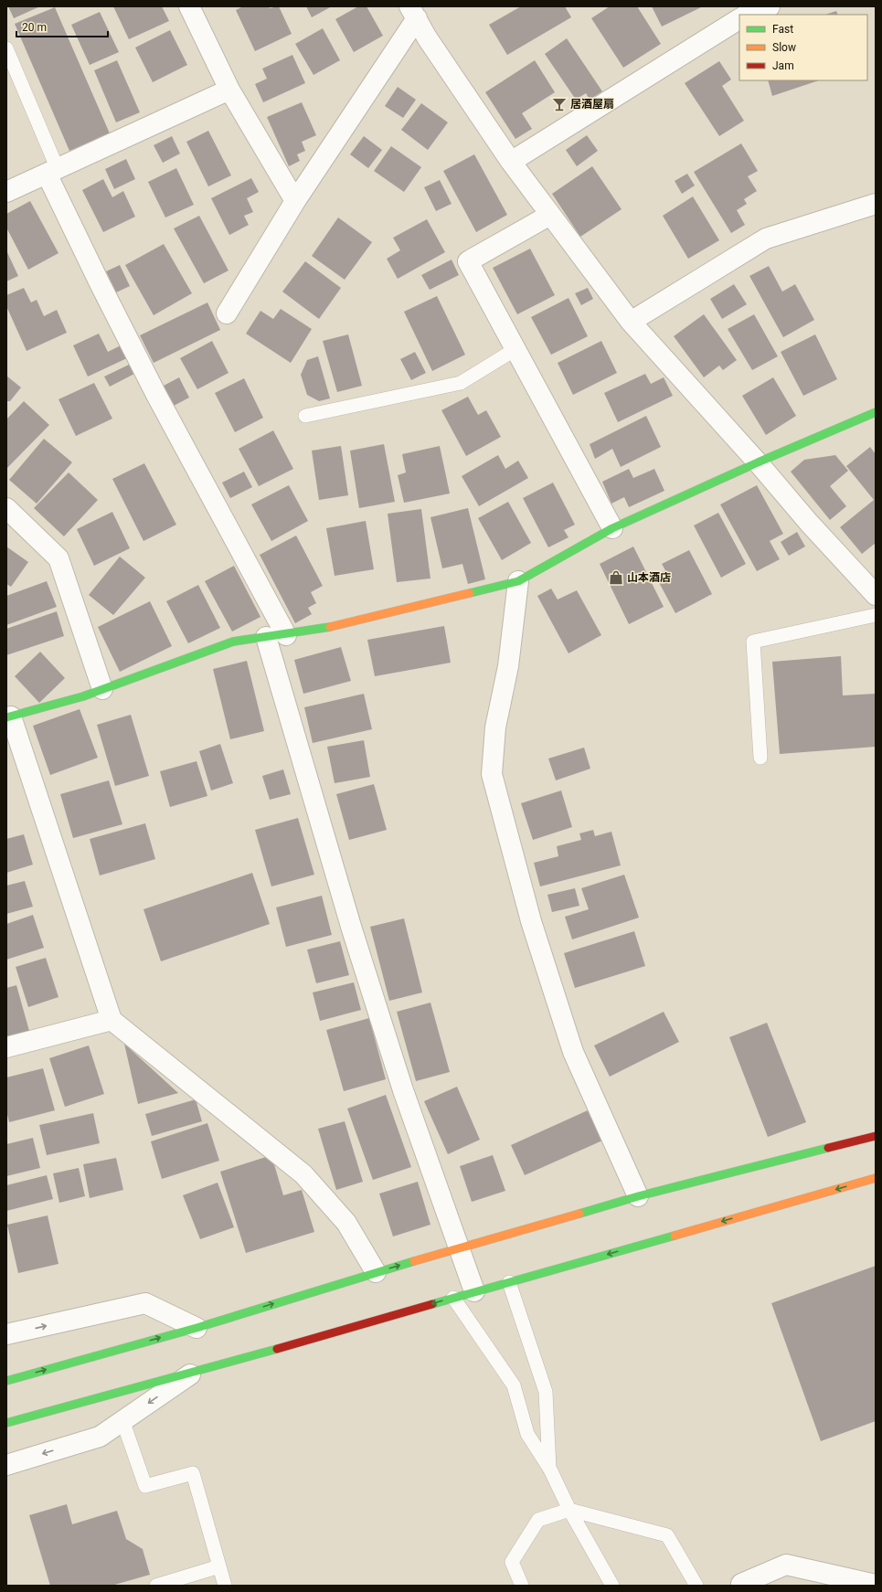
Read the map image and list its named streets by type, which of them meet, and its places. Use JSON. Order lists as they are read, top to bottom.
{
  "places": {
    "bar": ["居酒屋扇"],
    "shop": ["山本酒店"]
  },
  "legend": ["Fast", "Slow", "Jam"],
  "scale_bar": "20 m"
}
